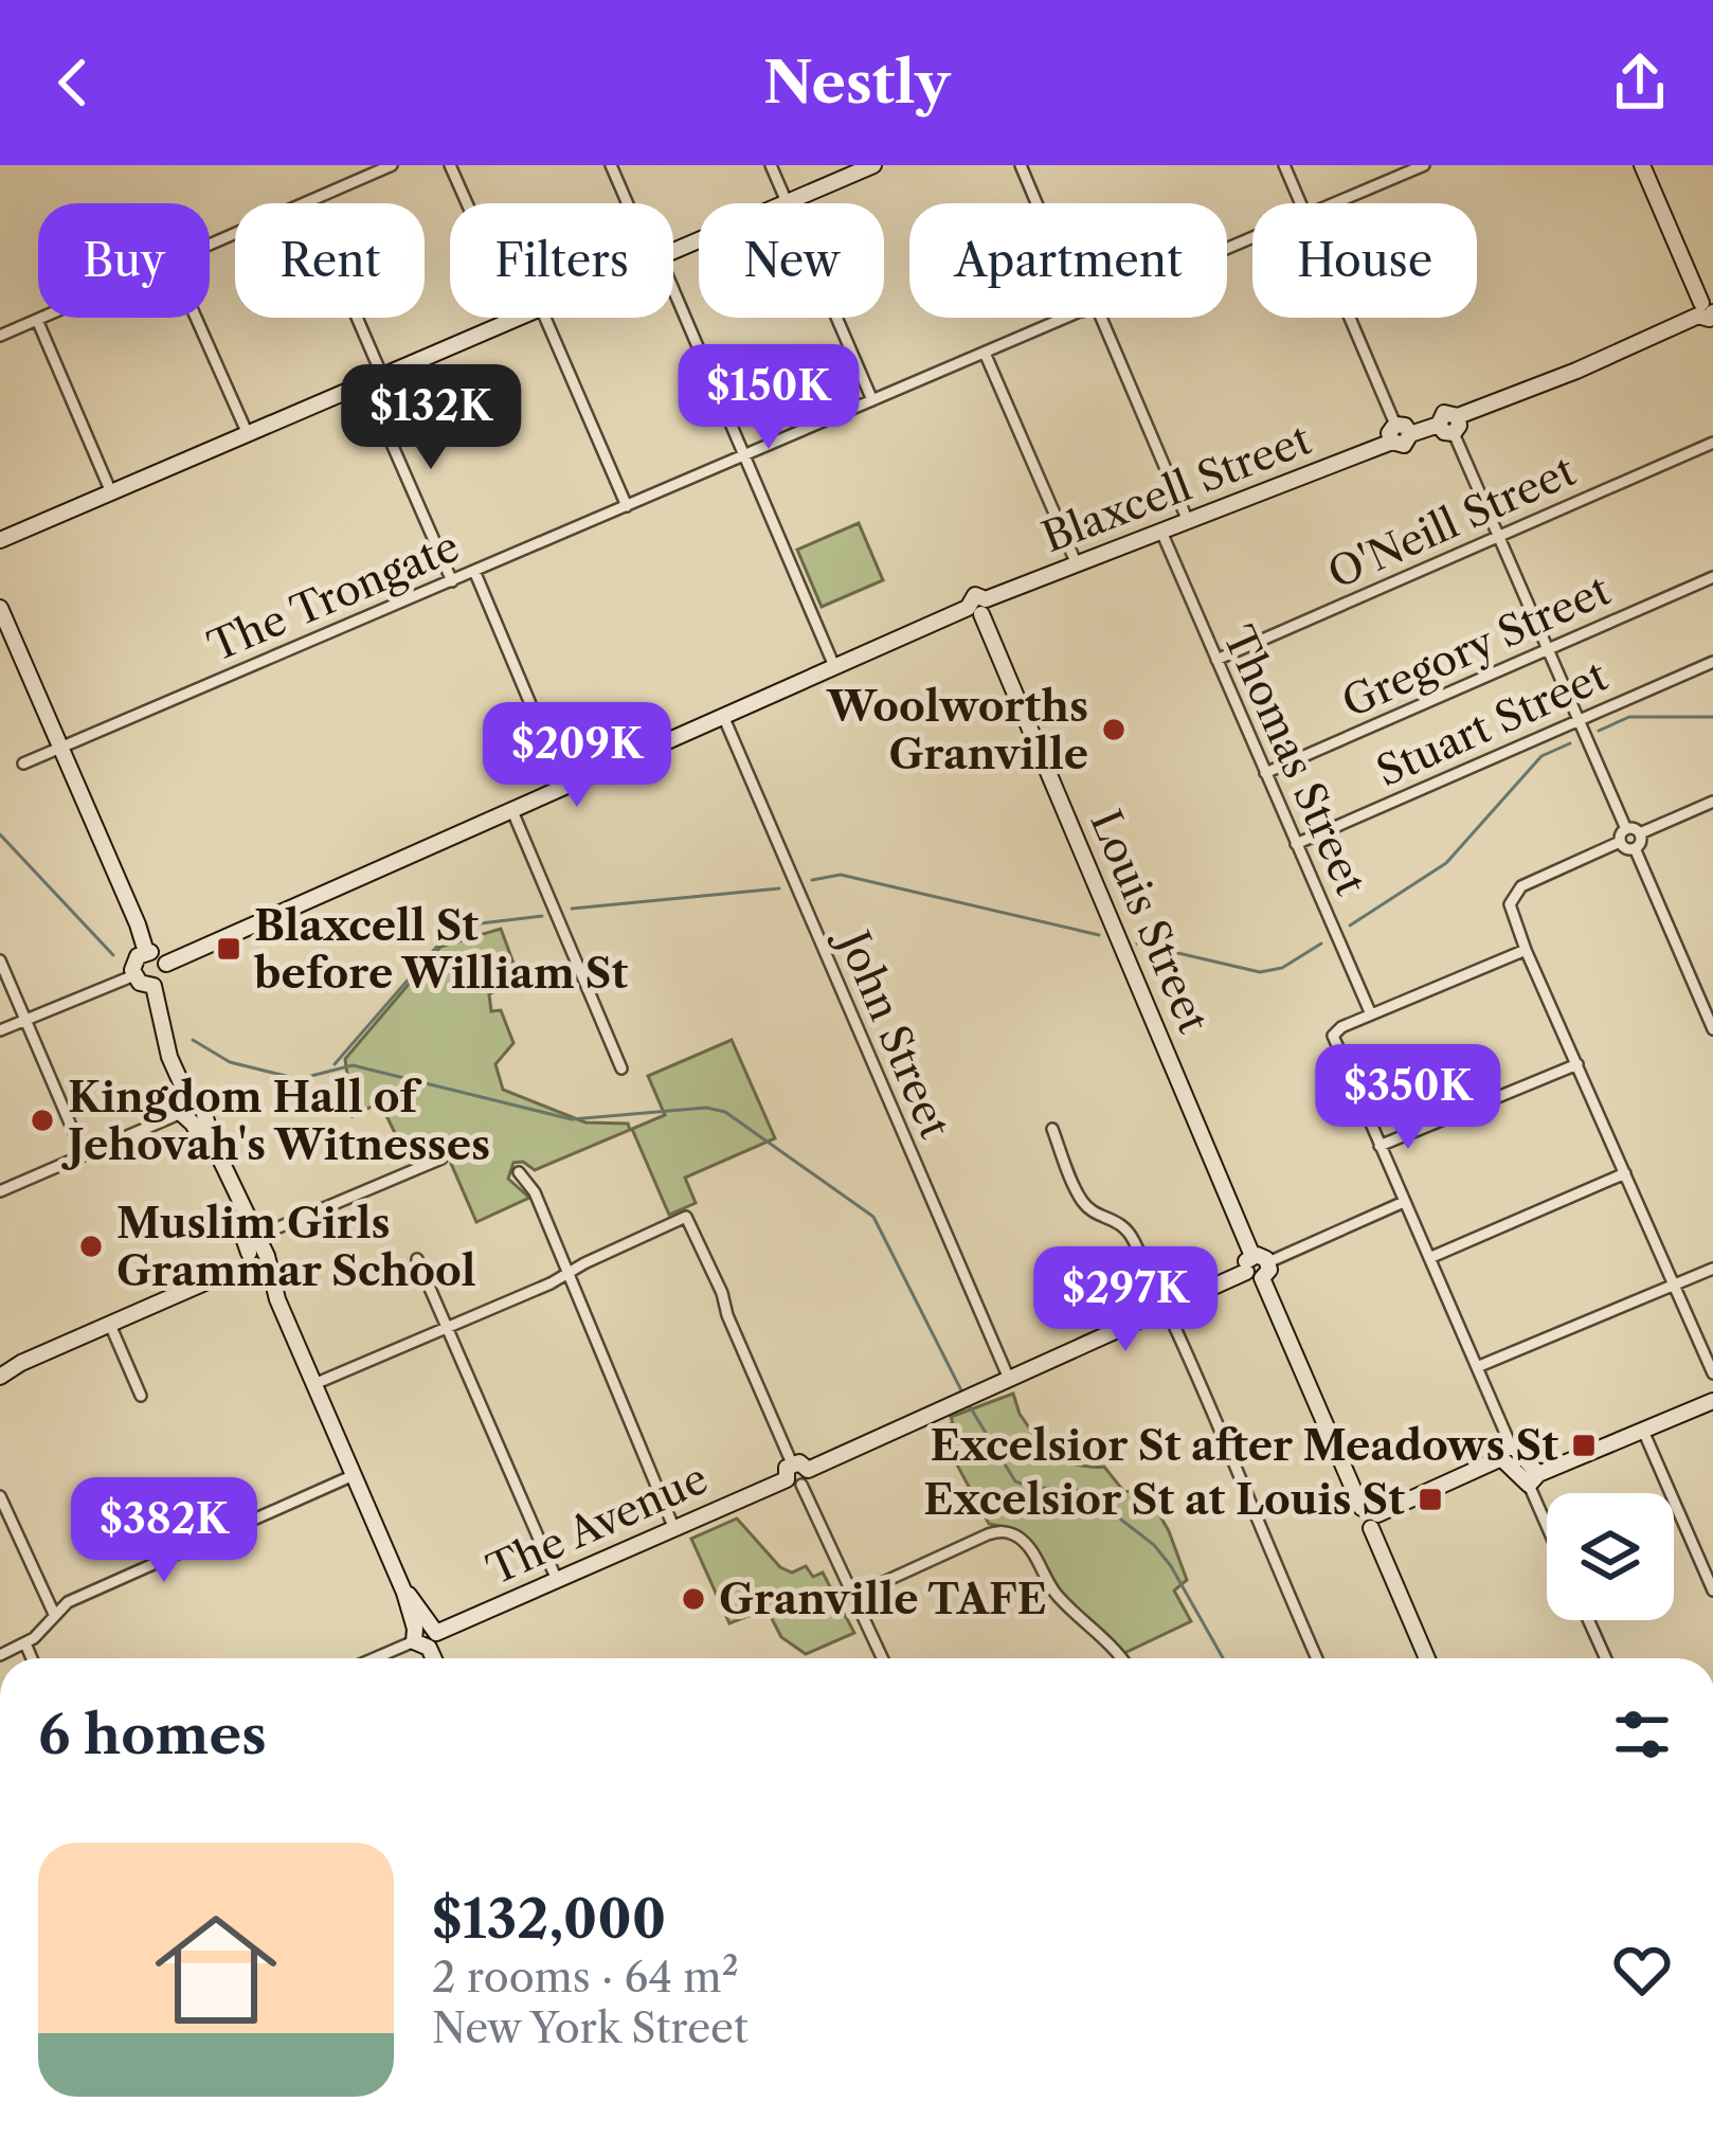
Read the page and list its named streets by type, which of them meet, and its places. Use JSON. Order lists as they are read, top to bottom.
{
  "streets": {
    "street": [
      "Blaxcell Street",
      "O'Neill Street",
      "The Trongate",
      "Gregory Street",
      "Stuart Street",
      "Thomas Street",
      "Louis Street",
      "John Street",
      "The Avenue"
    ]
  },
  "crossings": [
    ["Blaxcell Street", "Thomas Street"],
    ["Blaxcell Street", "Louis Street"],
    ["Blaxcell Street", "John Street"],
    ["O'Neill Street", "Thomas Street"],
    ["Gregory Street", "Thomas Street"],
    ["Stuart Street", "Thomas Street"],
    ["John Street", "The Avenue"]
  ],
  "places": {
    "other": [
      "Woolworths Granville",
      "Kingdom Hall of Jehovah's Witnesses",
      "Muslim Girls Grammar School",
      "Granville TAFE"
    ],
    "transit": ["Blaxcell St before William St", "Excelsior St after Meadows St", "Excelsior St at Louis St"]
  },
  "page": {
    "header": "Nestly",
    "chip": [
      "Buy",
      "Rent",
      "Filters",
      "New",
      "Apartment",
      "House"
    ],
    "price": [
      "$150K",
      "$132K",
      "$209K",
      "$350K",
      "$297K",
      "$382K"
    ],
    "heading": "6 homes",
    "list": [
      {
        "name": "$132,000",
        "note": "2 rooms · 64 m² · New York Street"
      }
    ]
  }
}
